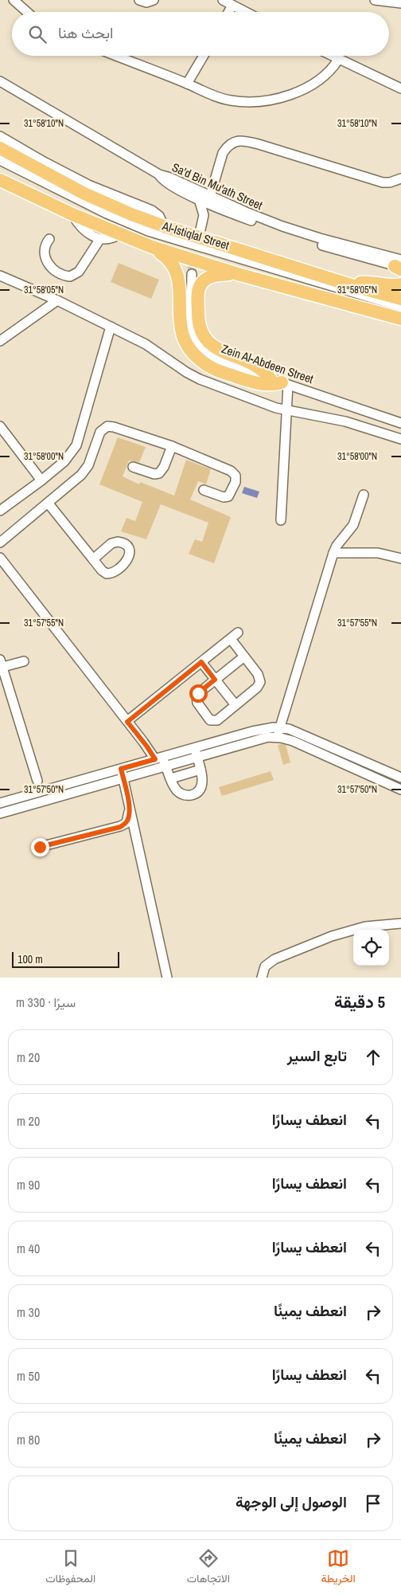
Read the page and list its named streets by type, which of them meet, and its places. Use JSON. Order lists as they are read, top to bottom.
{
  "streets": {
    "highway": ["Al-Istiqlal Street"],
    "street": ["Sa'd Bin Mu'ath Street", "Zein Al-Abdeen Street"]
  },
  "scale_bar": "100 m",
  "page": {
    "search": "ابحث هنا",
    "scale": "100 m",
    "heading": ["5 دقيقة", "سيرًا · 330 m"],
    "list": [
      ["تابع السير", "20 m"],
      ["انعطف يسارًا", "20 m"],
      ["انعطف يسارًا", "90 m"],
      ["انعطف يسارًا", "40 m"],
      ["انعطف يمينًا", "30 m"],
      ["انعطف يسارًا", "50 m"],
      ["انعطف يمينًا", "80 m"],
      "الوصول إلى الوجهة"
    ],
    "nav": ["الخريطة", "الاتجاهات", "المحفوظات"]
  },
  "coordinates": [
    "31°58'10\"N",
    "31°58'05\"N",
    "31°58'00\"N",
    "31°57'55\"N",
    "31°57'50\"N"
  ]
}
